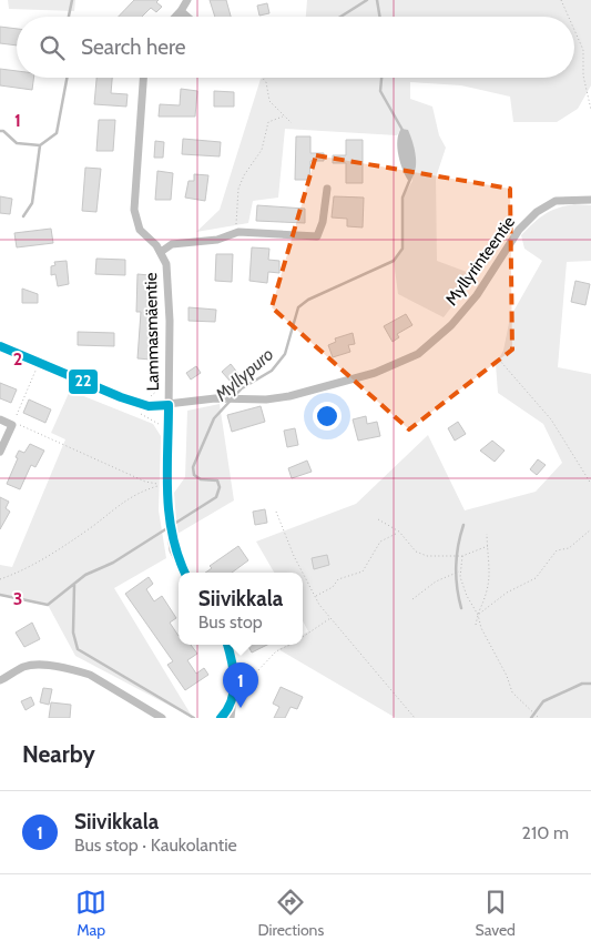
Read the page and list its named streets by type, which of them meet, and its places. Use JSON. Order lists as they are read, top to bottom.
{
  "streets": {
    "street": ["Myllyrinteentie", "Lammasmäentie"]
  },
  "crossings": [
    ["Myllyrinteentie", "Lammasmäentie"]
  ],
  "water": ["Myllypuro"],
  "lines": ["transit line 22"],
  "page": {
    "search": "Search here",
    "popup": ["Siivikkala", "Bus stop"],
    "pins": "1",
    "heading": "Nearby",
    "list": [
      {
        "mark": "1",
        "name": "Siivikkala",
        "note": "Bus stop · Kaukolantie",
        "value": "210 m"
      }
    ],
    "nav": ["Map", "Directions", "Saved"]
  },
  "grid": {
    "rows": ["1", "2", "3"]
  }
}
